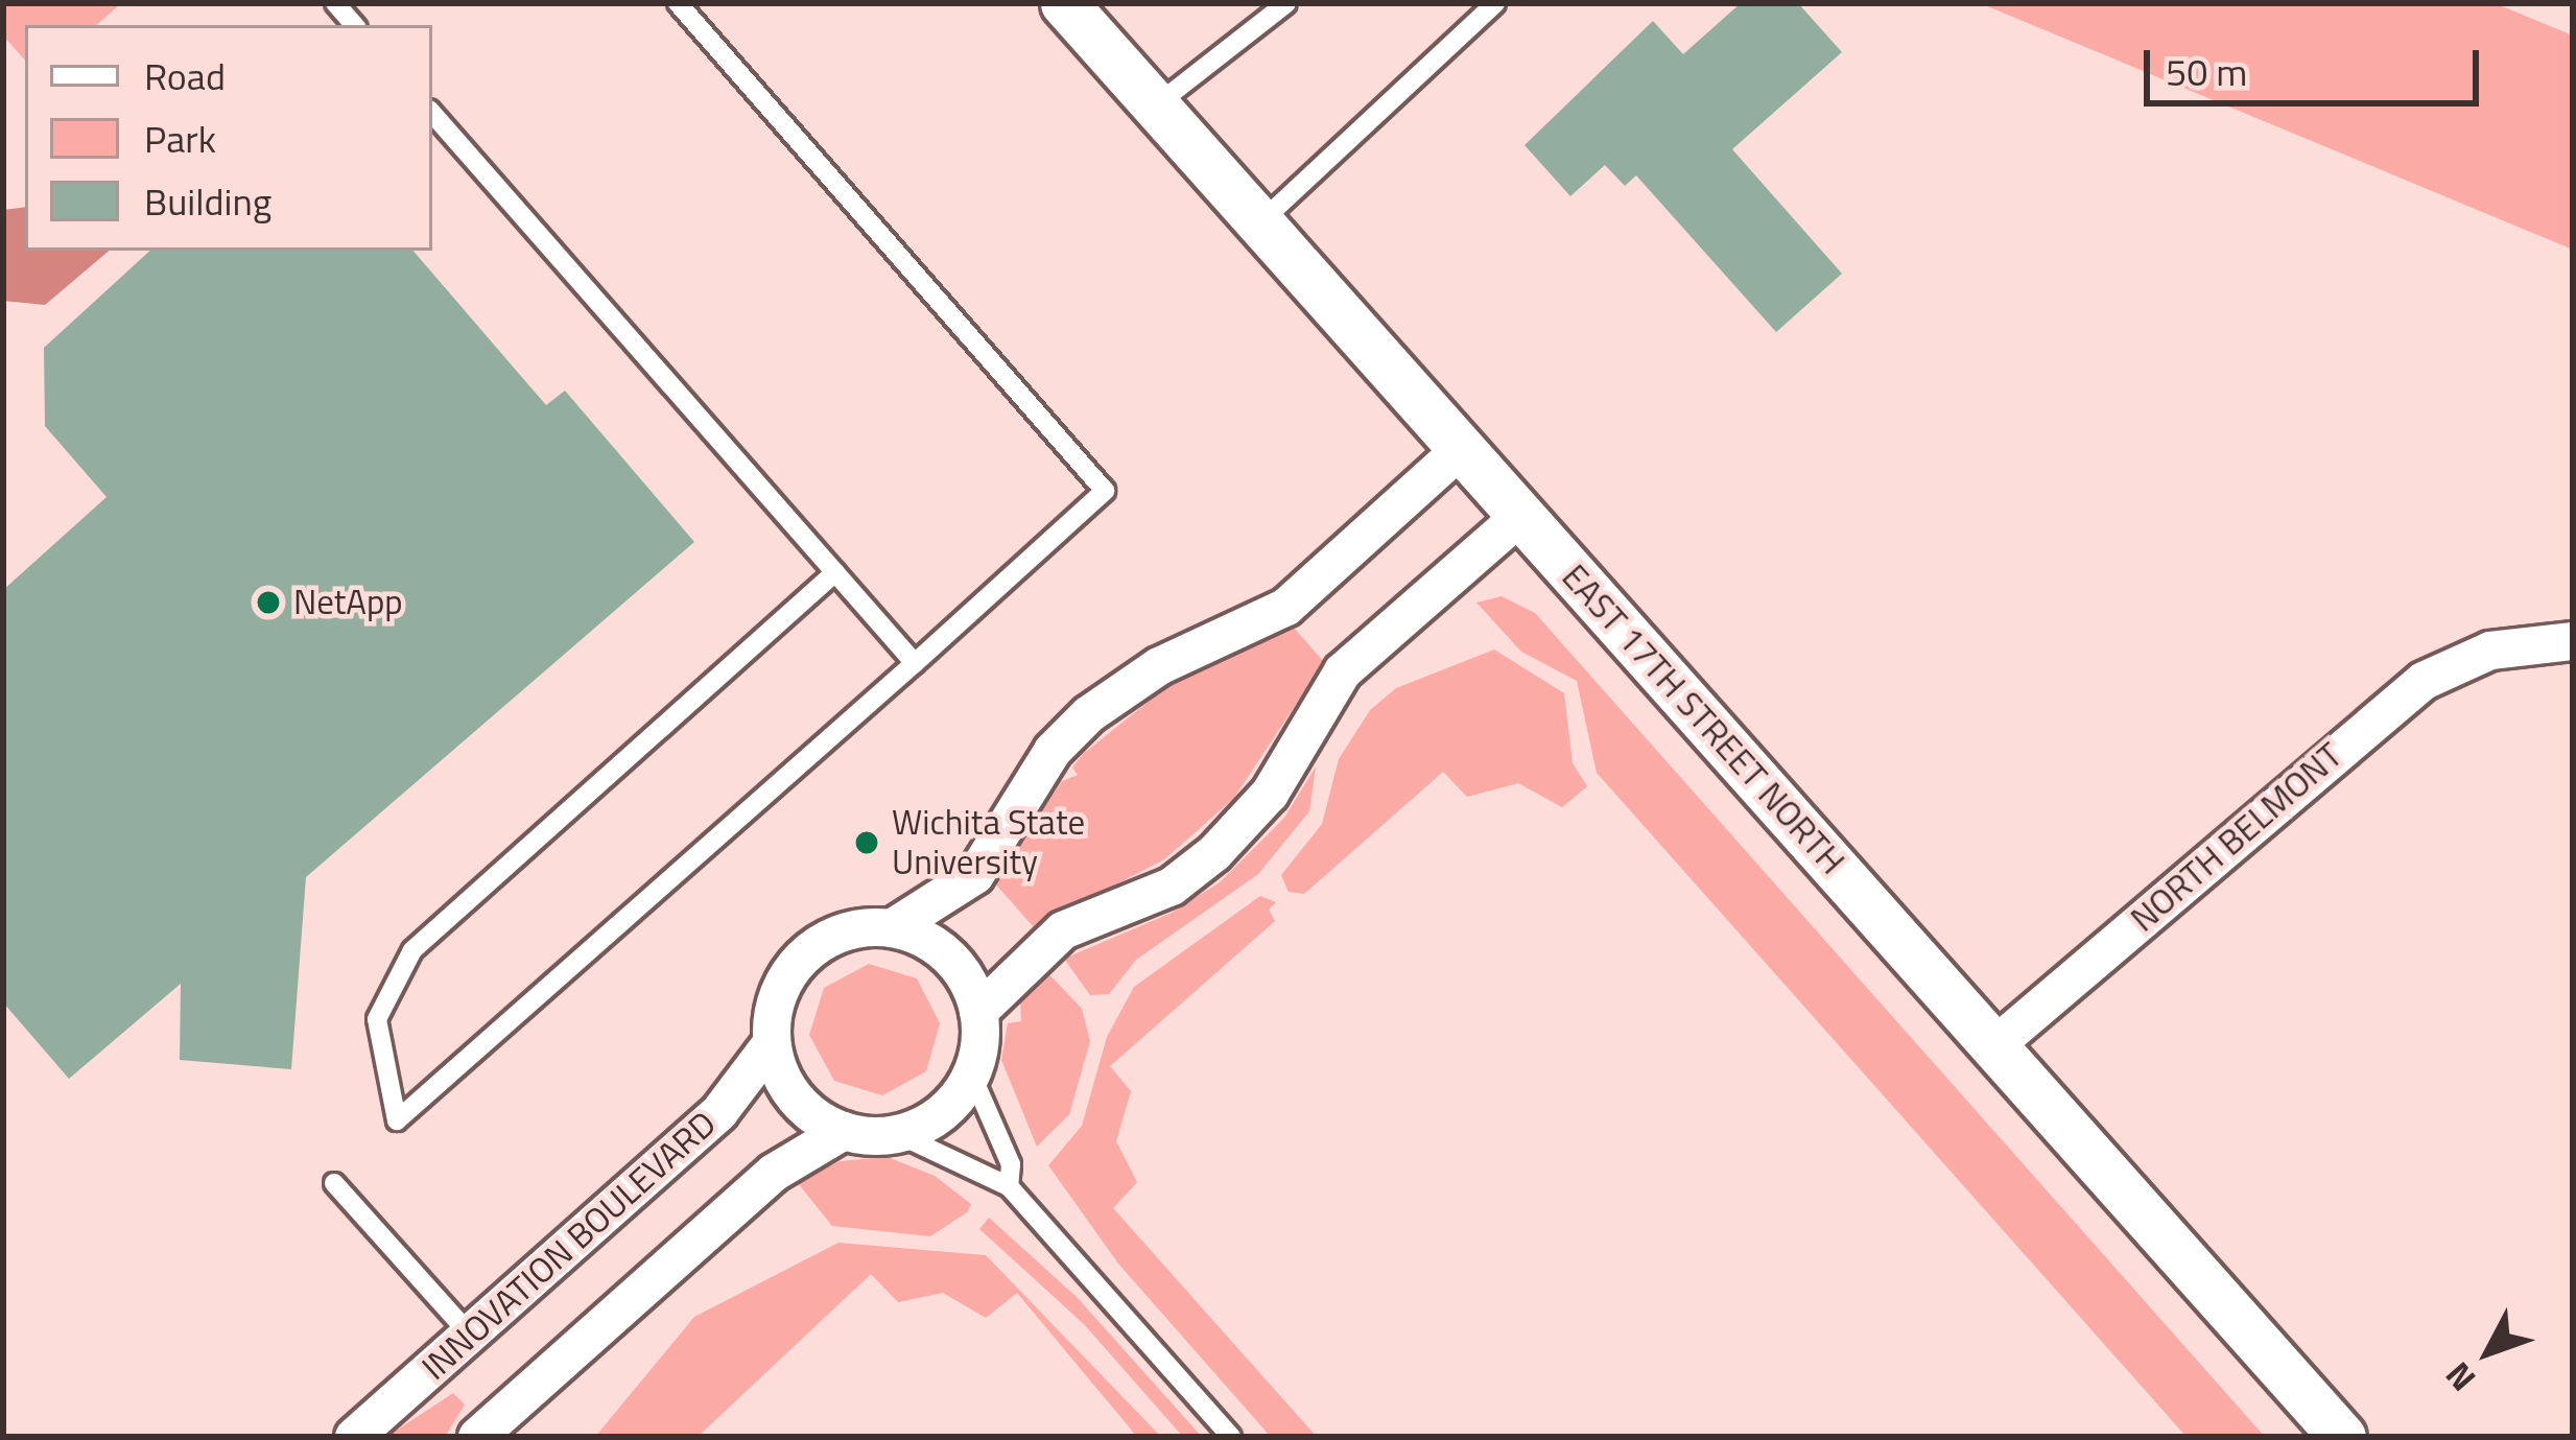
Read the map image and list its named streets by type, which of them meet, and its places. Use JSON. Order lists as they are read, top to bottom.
{
  "streets": {
    "street": ["EAST 17TH STREET NORTH", "NORTH BELMONT", "INNOVATION BOULEVARD"]
  },
  "crossings": [
    ["EAST 17TH STREET NORTH", "NORTH BELMONT"],
    ["EAST 17TH STREET NORTH", "INNOVATION BOULEVARD"]
  ],
  "places": ["NetApp", "Wichita State University"],
  "legend": ["Road", "Park", "Building"],
  "scale_bar": "50 m",
  "north": "bottom left"
}
